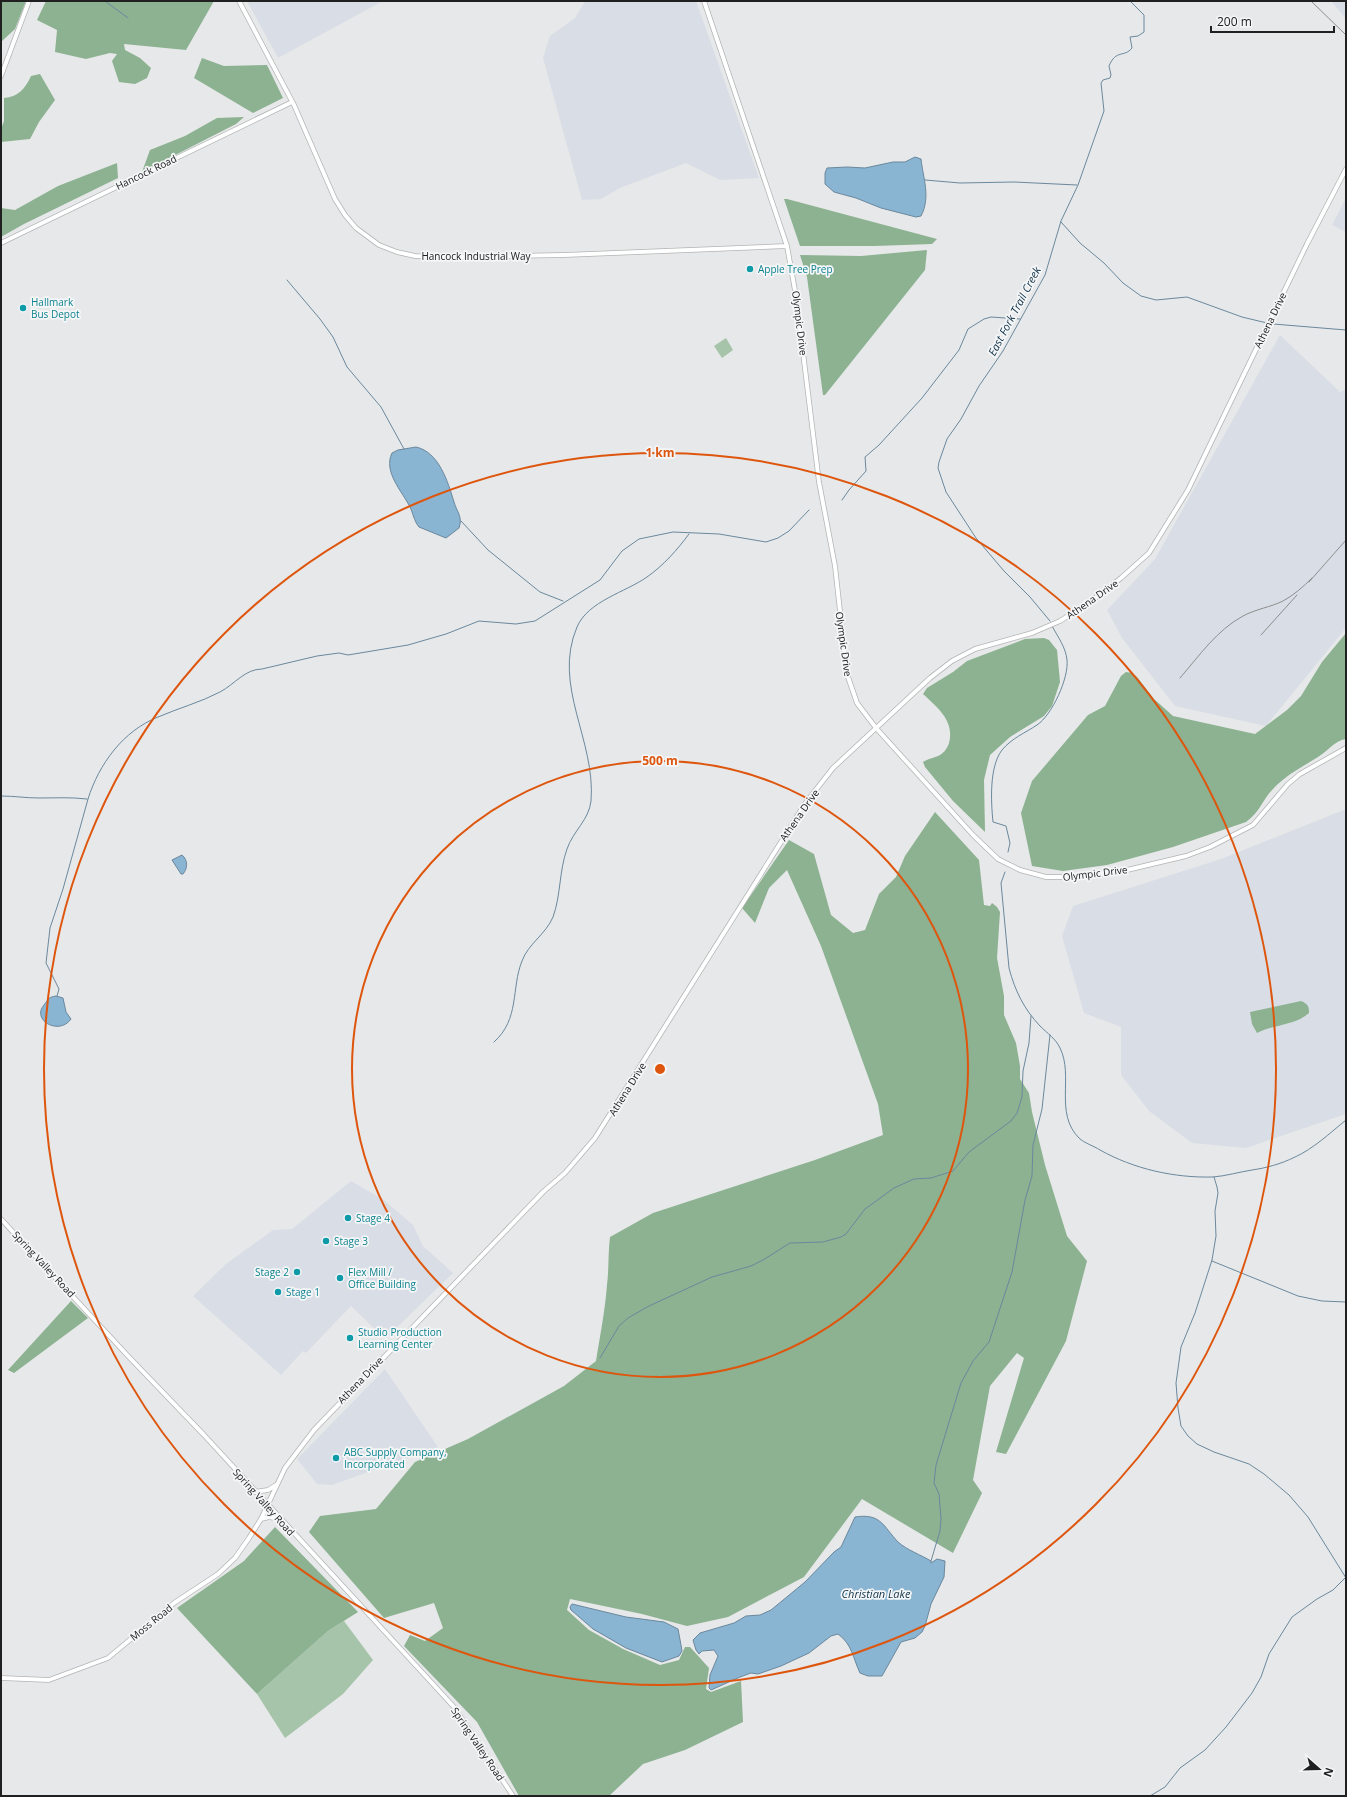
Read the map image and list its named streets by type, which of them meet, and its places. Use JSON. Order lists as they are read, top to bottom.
{
  "streets": {
    "street": [
      "Hancock Road",
      "Hancock Industrial Way",
      "Athena Drive",
      "Olympic Drive",
      "Spring Valley Road",
      "Moss Road"
    ]
  },
  "crossings": [
    ["Hancock Road", "Hancock Industrial Way"],
    ["Hancock Industrial Way", "Olympic Drive"],
    ["Athena Drive", "Olympic Drive"],
    ["Athena Drive", "Spring Valley Road"],
    ["Athena Drive", "Moss Road"],
    ["Spring Valley Road", "Moss Road"]
  ],
  "water": ["East Fork Trail Creek", "Christian Lake"],
  "places": [
    "Apple Tree Prep",
    "Hallmark Bus Depot",
    "Stage 4",
    "Stage 3",
    "Stage 2",
    "Flex Mill / Office Building",
    "Stage 1",
    "Studio Production Learning Center",
    "ABC Supply Company, Incorporated"
  ],
  "scale_bar": "200 m",
  "north": "right",
  "rings": ["1 km", "500 m"]
}
